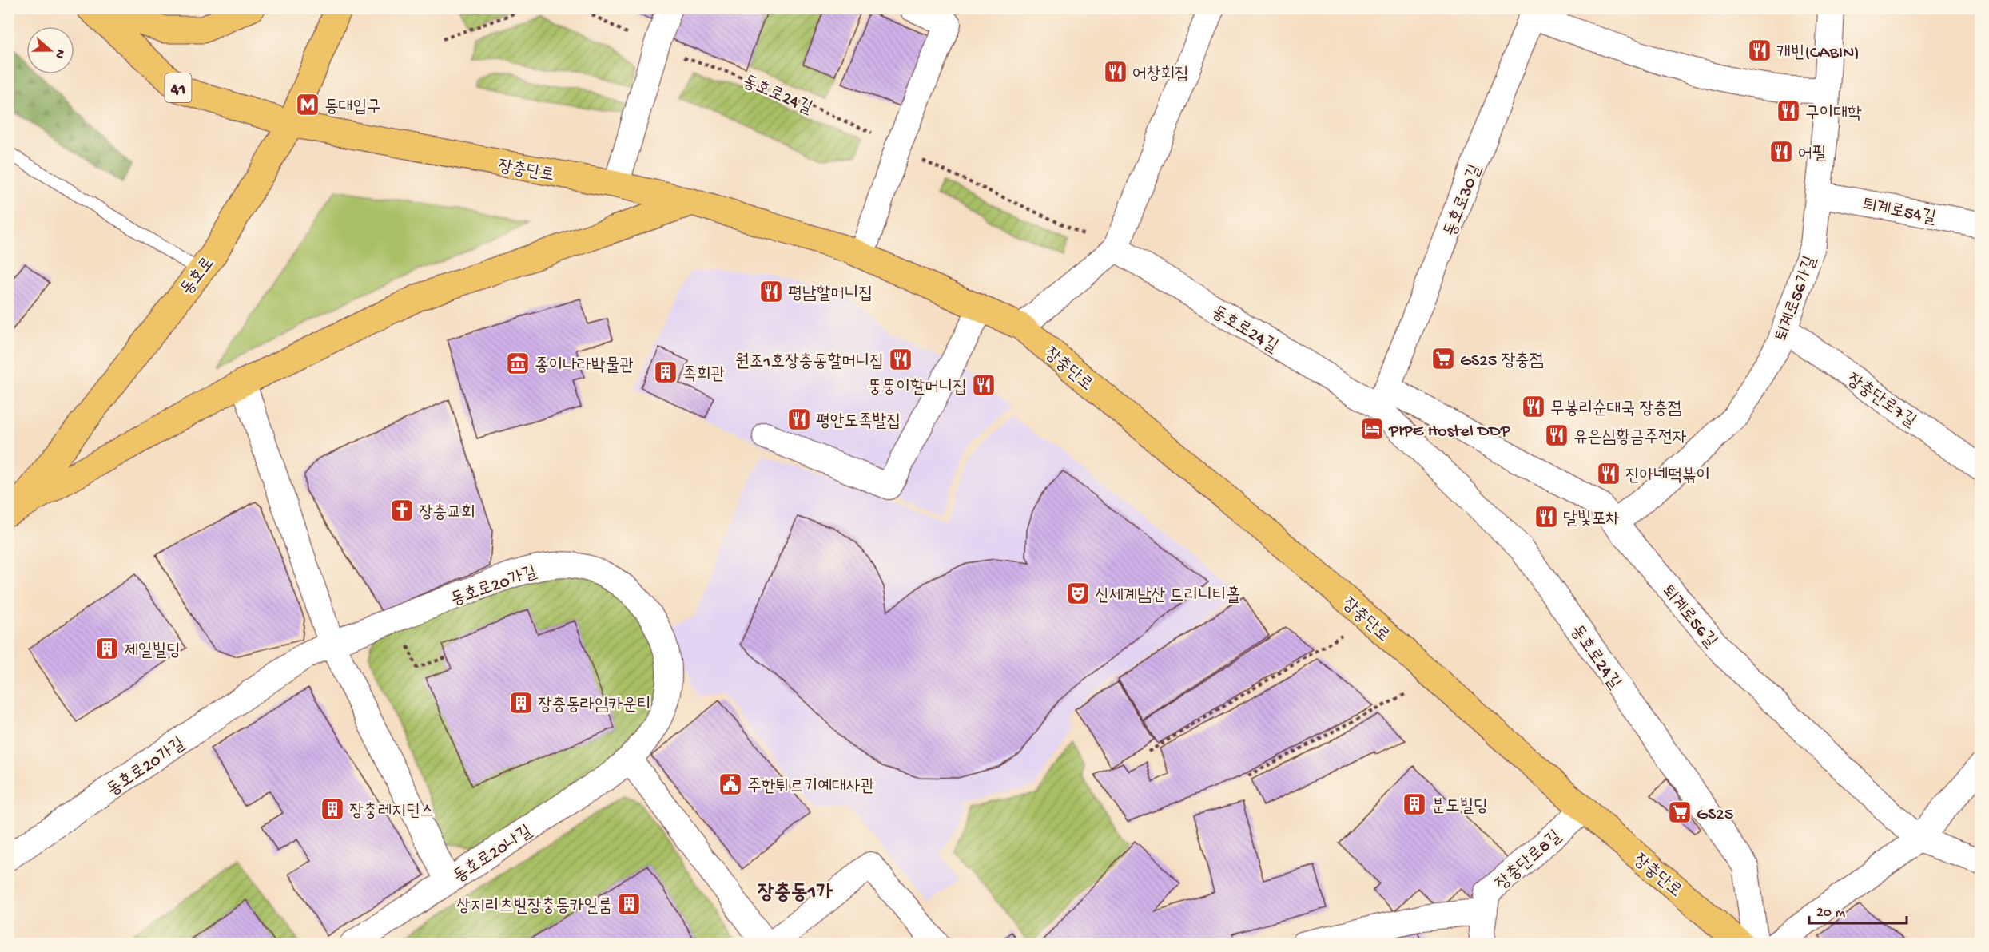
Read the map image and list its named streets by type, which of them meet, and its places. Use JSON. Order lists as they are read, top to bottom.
{
  "streets": {
    "main road": ["41", "장충단로", "동호로"],
    "street": [
      "동호로24길",
      "동호로30길",
      "퇴계로54길",
      "퇴계로56가길",
      "장충단로7길",
      "동호로20가길",
      "퇴계로56길",
      "동호로20나길",
      "장충단로8길"
    ]
  },
  "crossings": [
    ["동호로24길", "동호로30길"],
    ["동호로24길", "퇴계로56길"],
    ["장충단로", "동호로"],
    ["장충단로", "장충단로8길"],
    ["동호로30길", "퇴계로56가길"],
    ["동호로30길", "퇴계로56길"],
    ["퇴계로54길", "퇴계로56가길"],
    ["퇴계로56가길", "장충단로7길"],
    ["퇴계로56가길", "퇴계로56길"],
    ["동호로20가길", "동호로20나길"]
  ],
  "districts": ["장충동1가"],
  "places": {
    "restaurant": [
      "캐빈(CABIN)",
      "어창회집",
      "구이대학",
      "어필",
      "평남할머니집",
      "원조1호장충동할머니집",
      "뚱뚱이할머니집",
      "무봉리순대국 장충점",
      "평안도족발집",
      "유은심황금주전자",
      "진아네떡볶이",
      "달빛포차"
    ],
    "metro station": ["동대입구"],
    "supermarket": ["GS25 장충점", "GS25"],
    "museum": ["종이나라박물관"],
    "building": [
      "족회관",
      "제일빌딩",
      "장충동라임카운티",
      "분도빌딩",
      "장충레지던스",
      "상지리츠빌장충동카일룸"
    ],
    "hotel": ["PIPE Hostel DDP"],
    "church": ["장충교회"],
    "theatre": ["신세계남산 트리니티홀"],
    "public building": ["주한튀르키예대사관"]
  },
  "scale_bar": "20 m",
  "north": "right"
}
